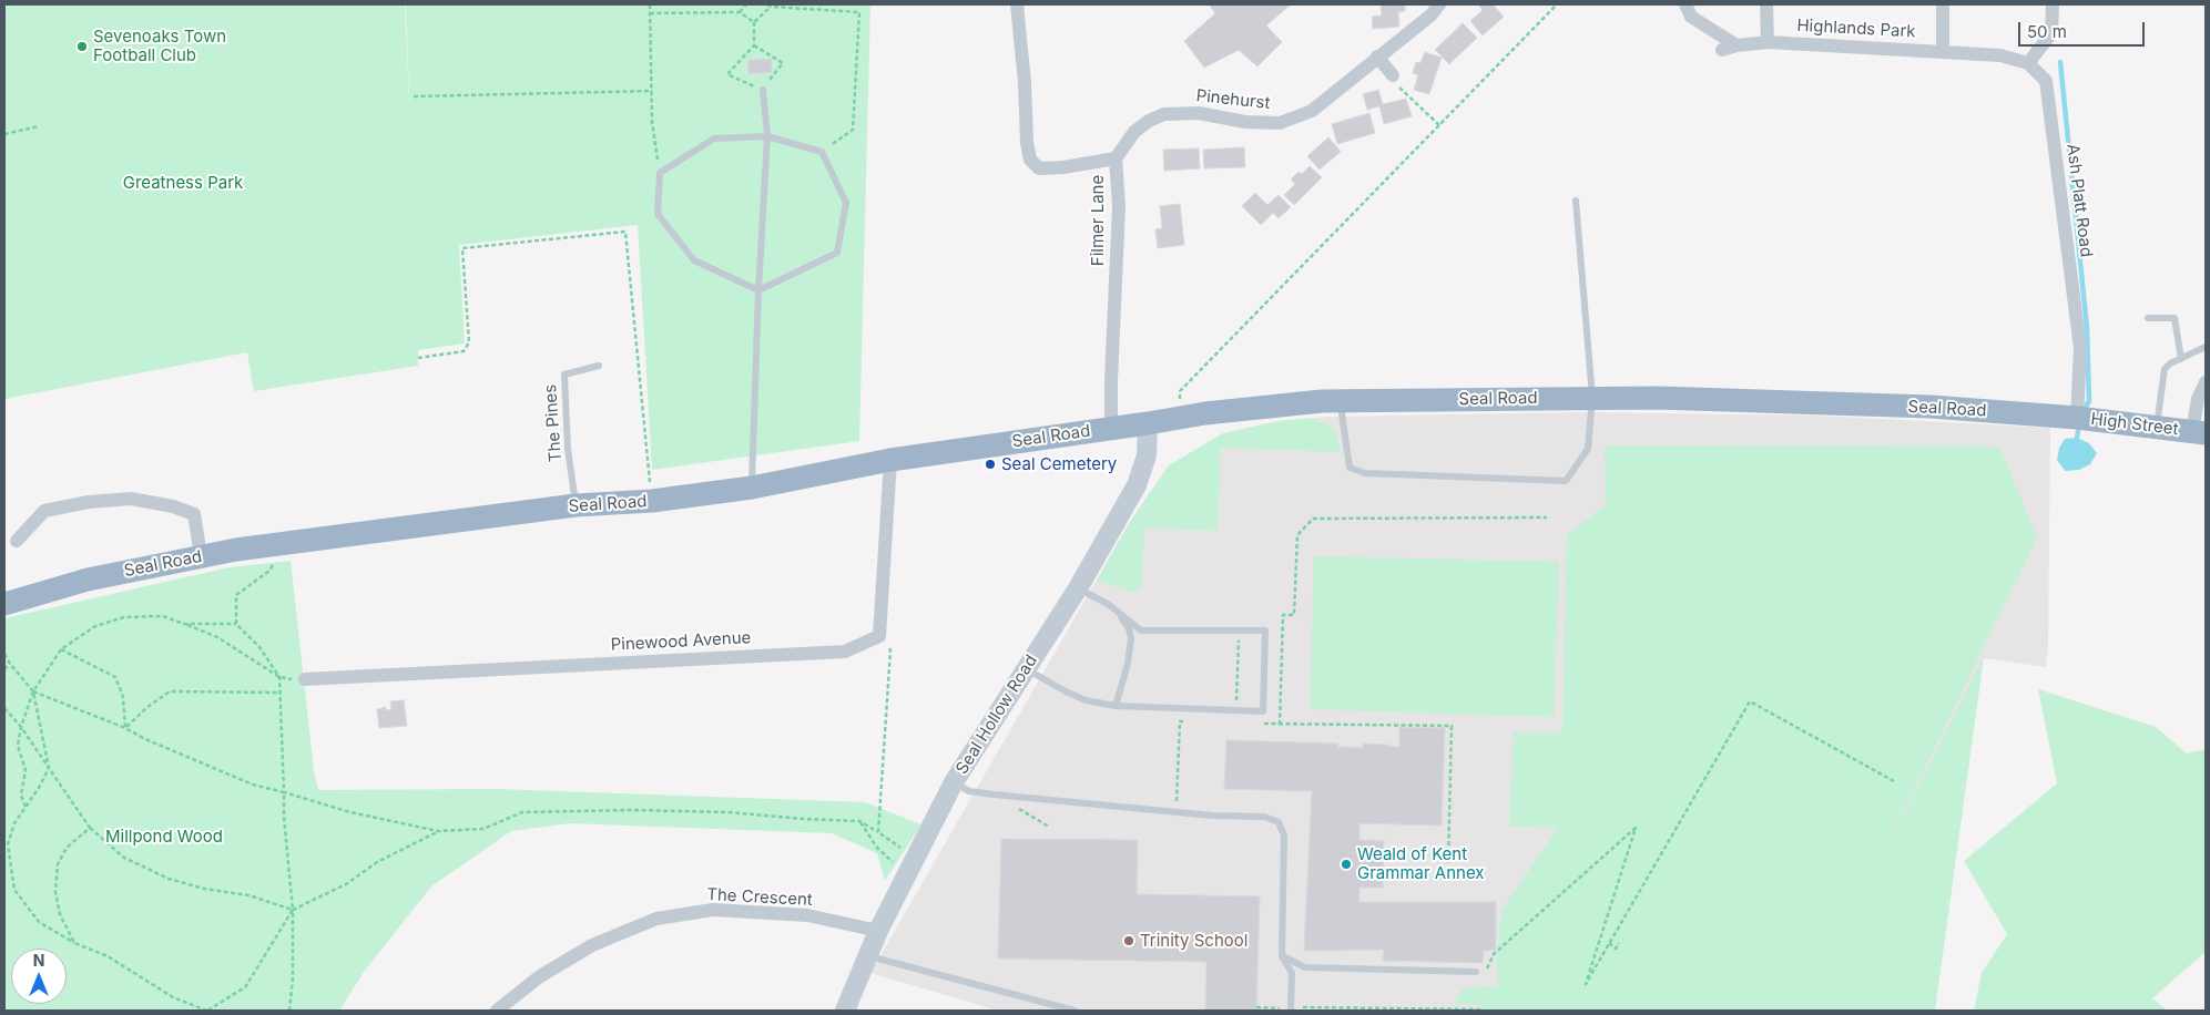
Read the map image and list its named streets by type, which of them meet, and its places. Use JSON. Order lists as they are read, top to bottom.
{
  "streets": {
    "highway": ["Seal Road", "High Street"],
    "main road": ["Seal Hollow Road"],
    "street": [
      "Highlands Park",
      "Pinehurst",
      "Ash Platt Road",
      "Filmer Lane",
      "Pinewood Avenue",
      "The Crescent"
    ],
    "lane": ["The Pines"]
  },
  "crossings": [
    ["Highlands Park", "Ash Platt Road"],
    ["Pinehurst", "Filmer Lane"],
    ["Ash Platt Road", "Seal Road"],
    ["Ash Platt Road", "High Street"],
    ["Filmer Lane", "Seal Road"],
    ["Seal Road", "The Pines"],
    ["Seal Road", "High Street"],
    ["Seal Road", "Seal Hollow Road"],
    ["Seal Hollow Road", "The Crescent"]
  ],
  "parks": ["Greatness Park", "Millpond Wood"],
  "places": [
    "Sevenoaks Town Football Club",
    "Seal Cemetery",
    "Weald of Kent Grammar Annex",
    "Trinity School"
  ],
  "scale_bar": "50 m",
  "north": "top"
}
